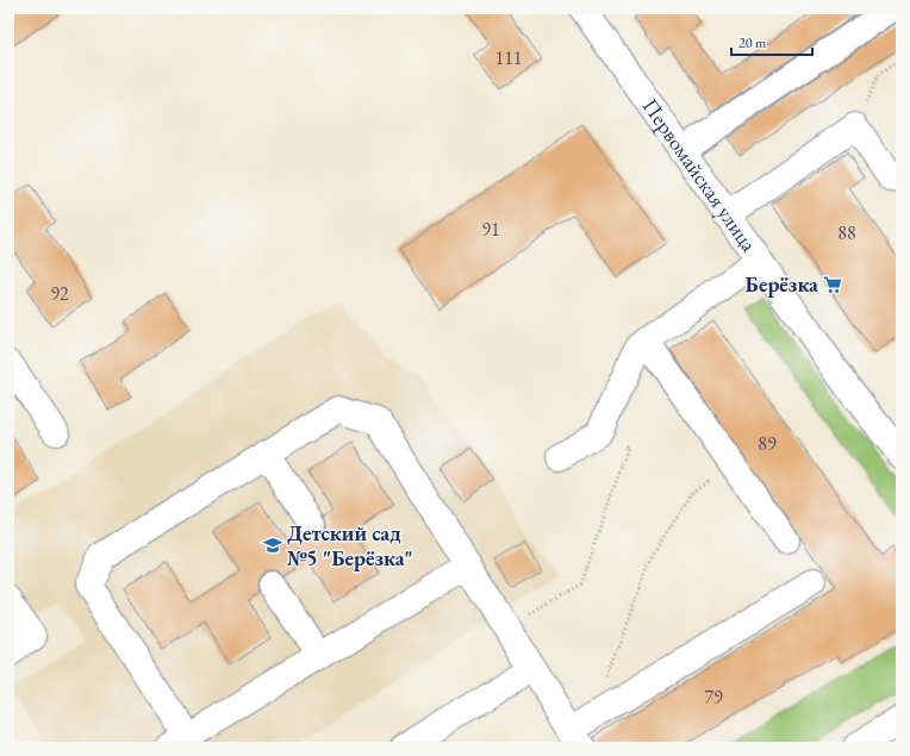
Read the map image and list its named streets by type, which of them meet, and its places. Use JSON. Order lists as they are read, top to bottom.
{
  "streets": {
    "street": ["Первомайская улица"]
  },
  "places": {
    "supermarket": ["Берёзка"],
    "school or university": ["Детский сад №5 \"Берёзка\""]
  },
  "house_numbers": [
    "111",
    "91",
    "88",
    "92",
    "89",
    "79"
  ],
  "scale_bar": "20 m"
}
